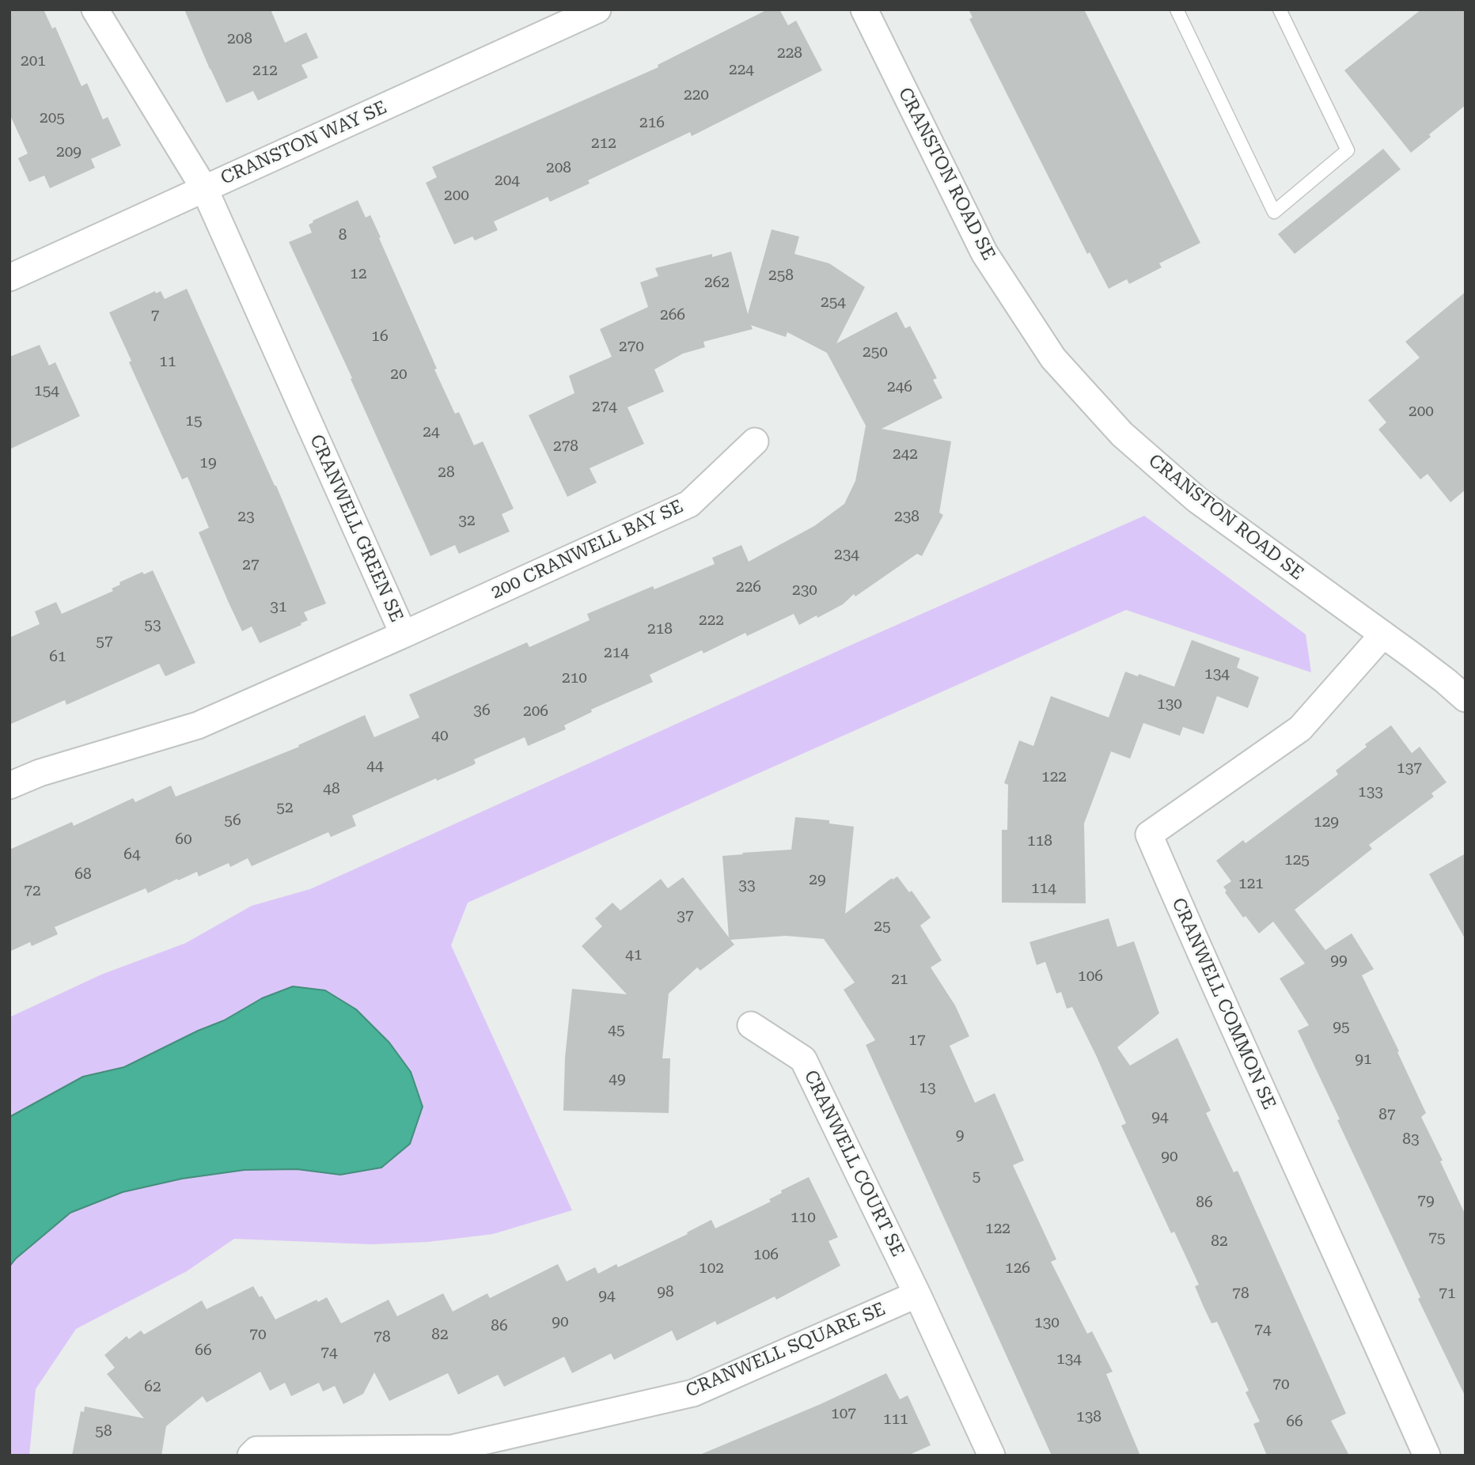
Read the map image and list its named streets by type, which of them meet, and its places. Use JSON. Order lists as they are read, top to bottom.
{
  "streets": {
    "street": [
      "CRANSTON WAY SE",
      "CRANSTON ROAD SE",
      "CRANWELL GREEN SE",
      "200 CRANWELL BAY SE",
      "CRANWELL COMMON SE",
      "CRANWELL COURT SE",
      "CRANWELL SQUARE SE"
    ]
  },
  "crossings": [
    ["CRANSTON WAY SE", "CRANWELL GREEN SE"],
    ["CRANSTON ROAD SE", "CRANWELL COMMON SE"],
    ["CRANWELL GREEN SE", "200 CRANWELL BAY SE"],
    ["CRANWELL COURT SE", "CRANWELL SQUARE SE"]
  ],
  "house_numbers": [
    "208",
    "228",
    "201",
    "224",
    "212",
    "220",
    "205",
    "216",
    "212",
    "209",
    "208",
    "204",
    "200",
    "8",
    "12",
    "258",
    "262",
    "254",
    "266",
    "7",
    "16",
    "270",
    "250",
    "11",
    "20",
    "246",
    "154",
    "274",
    "200",
    "15",
    "24",
    "278",
    "242",
    "19",
    "28",
    "23",
    "238",
    "32",
    "234",
    "27",
    "226",
    "230",
    "31",
    "222",
    "53",
    "218",
    "57",
    "214",
    "61",
    "134",
    "210",
    "130",
    "36",
    "206",
    "40",
    "44",
    "137",
    "122",
    "48",
    "133",
    "52",
    "56",
    "129",
    "60",
    "118",
    "64",
    "125",
    "68",
    "29",
    "121",
    "33",
    "114",
    "72",
    "37",
    "25",
    "41",
    "99",
    "106",
    "21",
    "95",
    "45",
    "17",
    "91",
    "49",
    "13",
    "87",
    "94",
    "9",
    "83",
    "90",
    "5",
    "79",
    "86",
    "110",
    "122",
    "75",
    "82",
    "106",
    "102",
    "126",
    "98",
    "78",
    "71",
    "94",
    "90",
    "130",
    "86",
    "74",
    "70",
    "82",
    "78",
    "66",
    "74",
    "134",
    "70",
    "62",
    "107",
    "138",
    "111",
    "66",
    "58"
  ]
}
